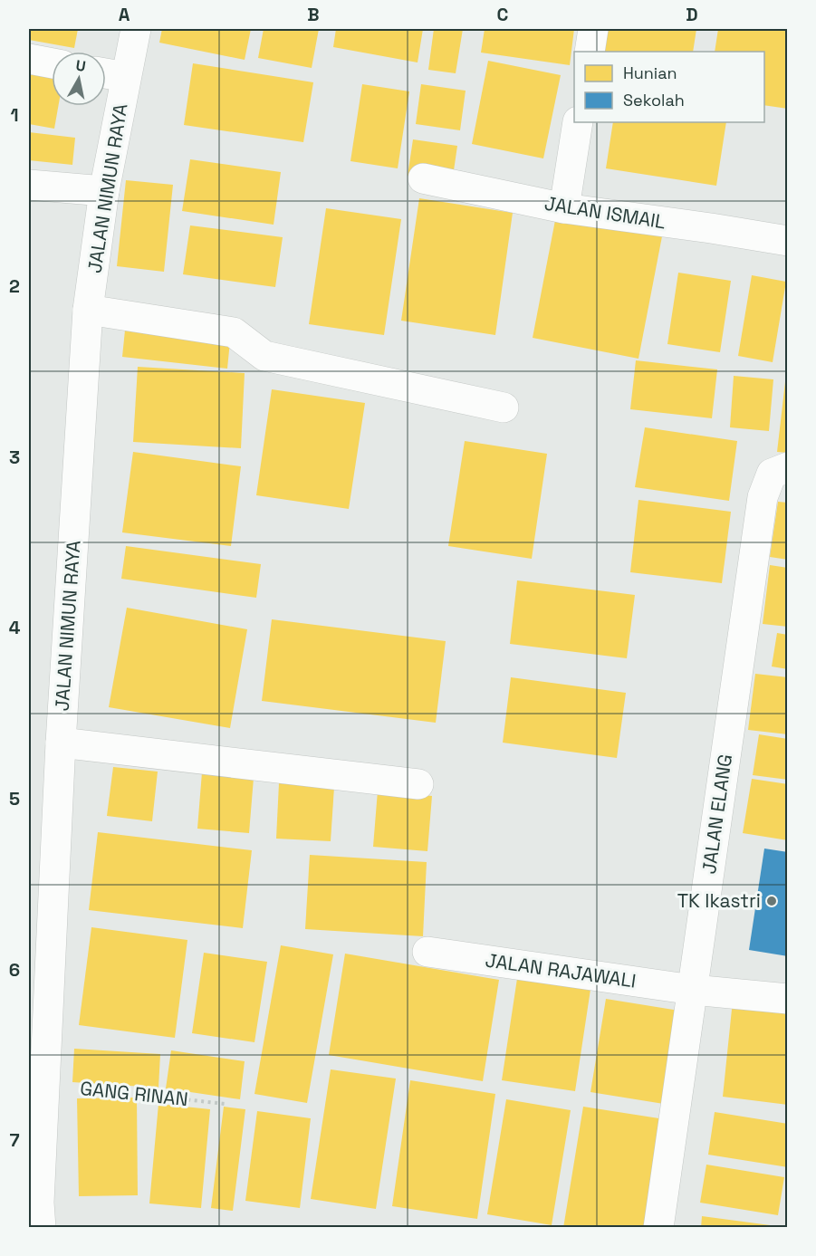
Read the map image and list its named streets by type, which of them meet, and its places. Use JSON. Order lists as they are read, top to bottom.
{
  "streets": {
    "street": [
      "JALAN NIMUN RAYA",
      "JALAN ISMAIL",
      "JALAN ELANG",
      "JALAN RAJAWALI"
    ],
    "path": ["GANG RINAN"]
  },
  "crossings": [
    ["JALAN NIMUN RAYA", "GANG RINAN"],
    ["JALAN ELANG", "JALAN RAJAWALI"]
  ],
  "places": ["TK Ikastri"],
  "legend": ["Hunian", "Sekolah"],
  "north": "top",
  "grid": {
    "columns": [
      "A",
      "B",
      "C",
      "D"
    ],
    "rows": [
      "1",
      "2",
      "3",
      "4",
      "5",
      "6",
      "7"
    ]
  }
}
